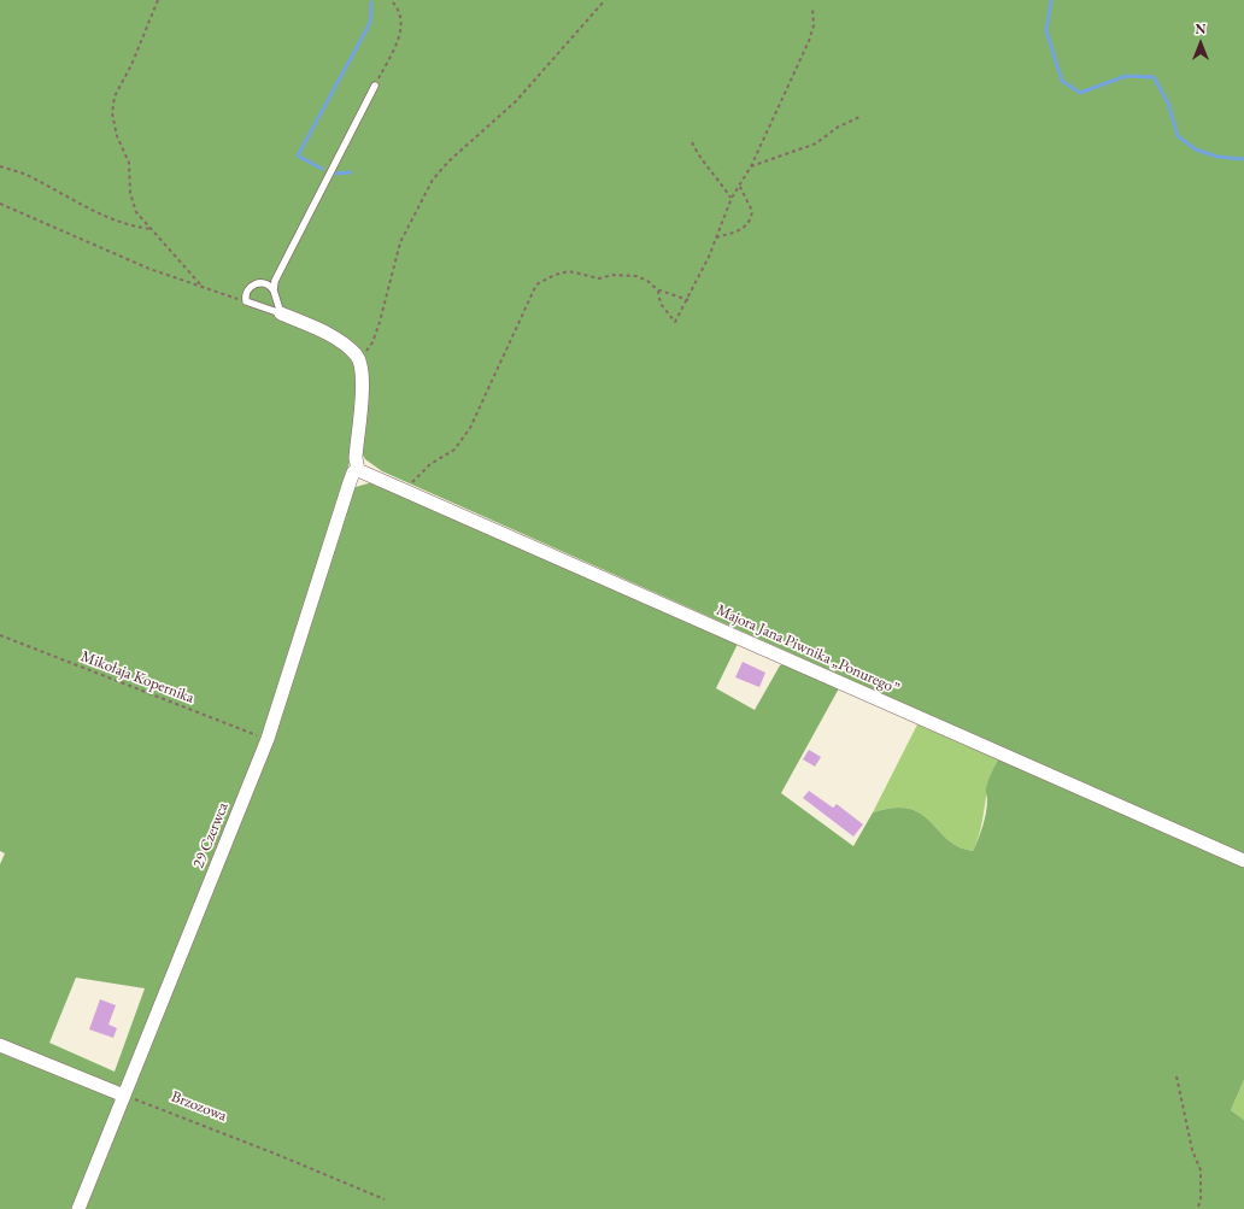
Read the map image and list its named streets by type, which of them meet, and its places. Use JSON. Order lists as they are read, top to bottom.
{
  "streets": {
    "street": ["Majora Jana Piwnika „Ponurego”", "29 Czerwca"],
    "path": ["Mikołaja Kopernika", "Brzozowa"]
  },
  "crossings": [
    ["Majora Jana Piwnika „Ponurego”", "29 Czerwca"],
    ["Mikołaja Kopernika", "29 Czerwca"],
    ["29 Czerwca", "Brzozowa"]
  ],
  "north": "top"
}
